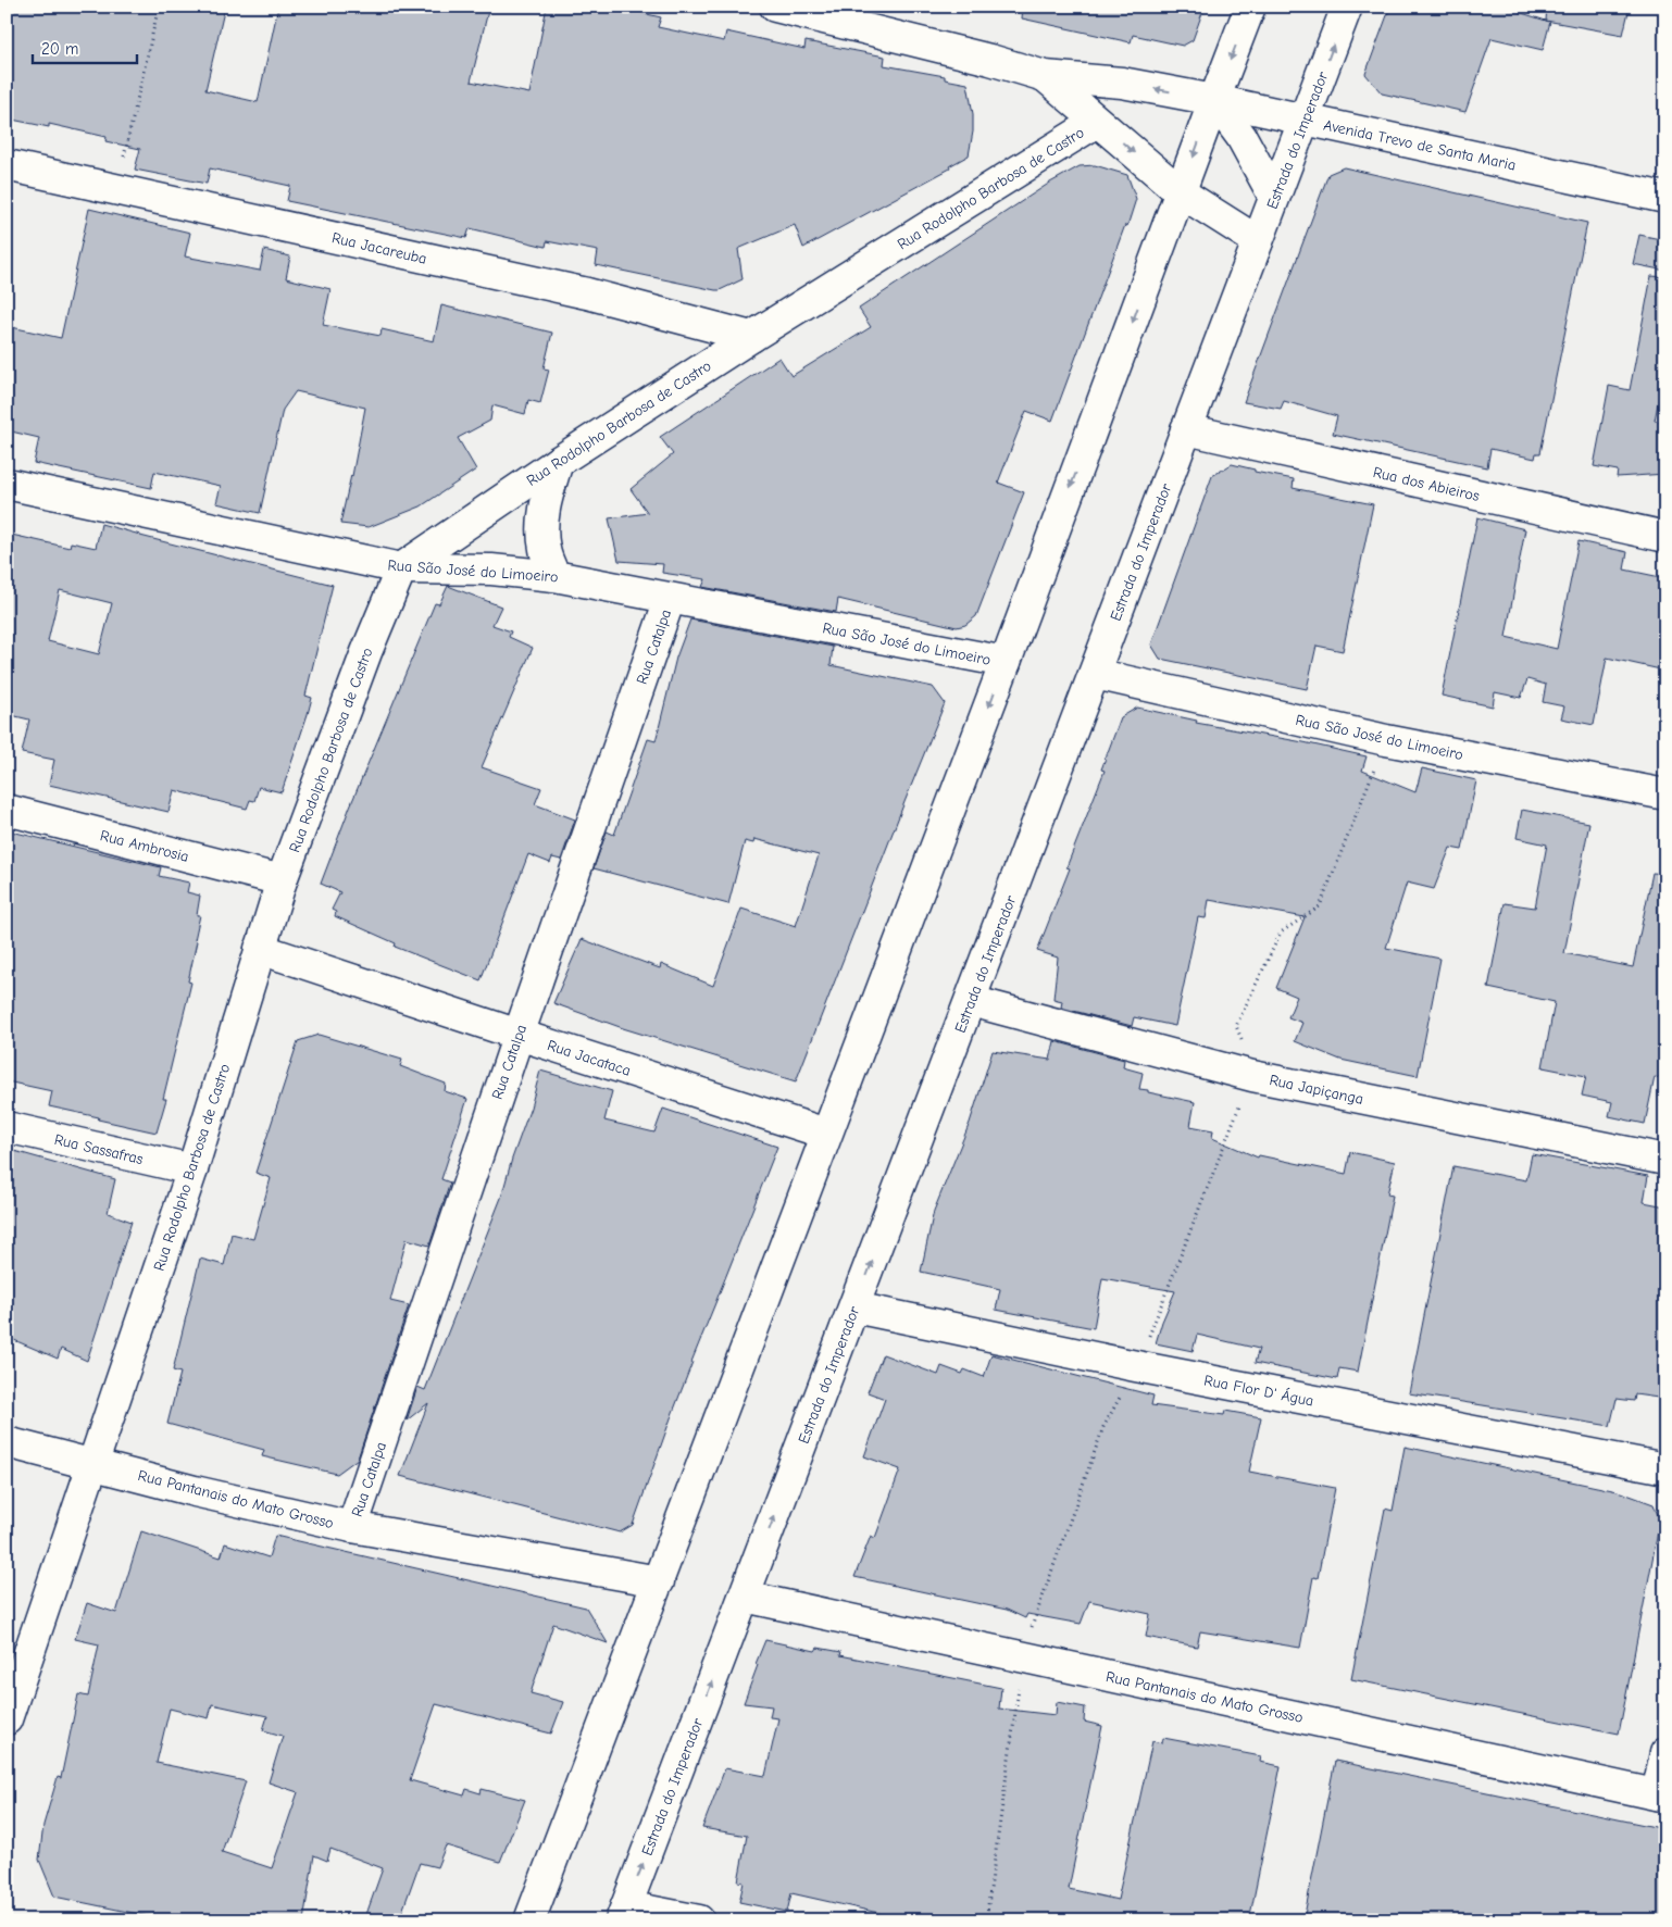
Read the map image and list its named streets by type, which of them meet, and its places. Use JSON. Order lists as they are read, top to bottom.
{
  "streets": {
    "street": [
      "Estrada do Imperador",
      "Avenida Trevo de Santa Maria",
      "Rua Rodolpho Barbosa de Castro",
      "Rua Jacareuba",
      "Rua dos Abieiros",
      "Rua São José do Limoeiro",
      "Rua Catalpa",
      "Rua Ambrosia",
      "Rua Jacataca",
      "Rua Japiçanga",
      "Rua Sassafras",
      "Rua Flor D' Água",
      "Rua Pantanais do Mato Grosso"
    ]
  },
  "crossings": [
    ["Estrada do Imperador", "Avenida Trevo de Santa Maria"],
    ["Estrada do Imperador", "Rua dos Abieiros"],
    ["Estrada do Imperador", "Rua São José do Limoeiro"],
    ["Estrada do Imperador", "Rua Japiçanga"],
    ["Estrada do Imperador", "Rua Flor D' Água"],
    ["Estrada do Imperador", "Rua Pantanais do Mato Grosso"],
    ["Avenida Trevo de Santa Maria", "Rua Rodolpho Barbosa de Castro"],
    ["Rua Rodolpho Barbosa de Castro", "Rua Jacareuba"],
    ["Rua Rodolpho Barbosa de Castro", "Rua São José do Limoeiro"],
    ["Rua Rodolpho Barbosa de Castro", "Rua Ambrosia"],
    ["Rua Rodolpho Barbosa de Castro", "Rua Jacataca"],
    ["Rua Rodolpho Barbosa de Castro", "Rua Sassafras"],
    ["Rua Rodolpho Barbosa de Castro", "Rua Pantanais do Mato Grosso"],
    ["Rua São José do Limoeiro", "Rua Catalpa"],
    ["Rua Catalpa", "Rua Jacataca"],
    ["Rua Catalpa", "Rua Pantanais do Mato Grosso"]
  ],
  "scale_bar": "20 m"
}
